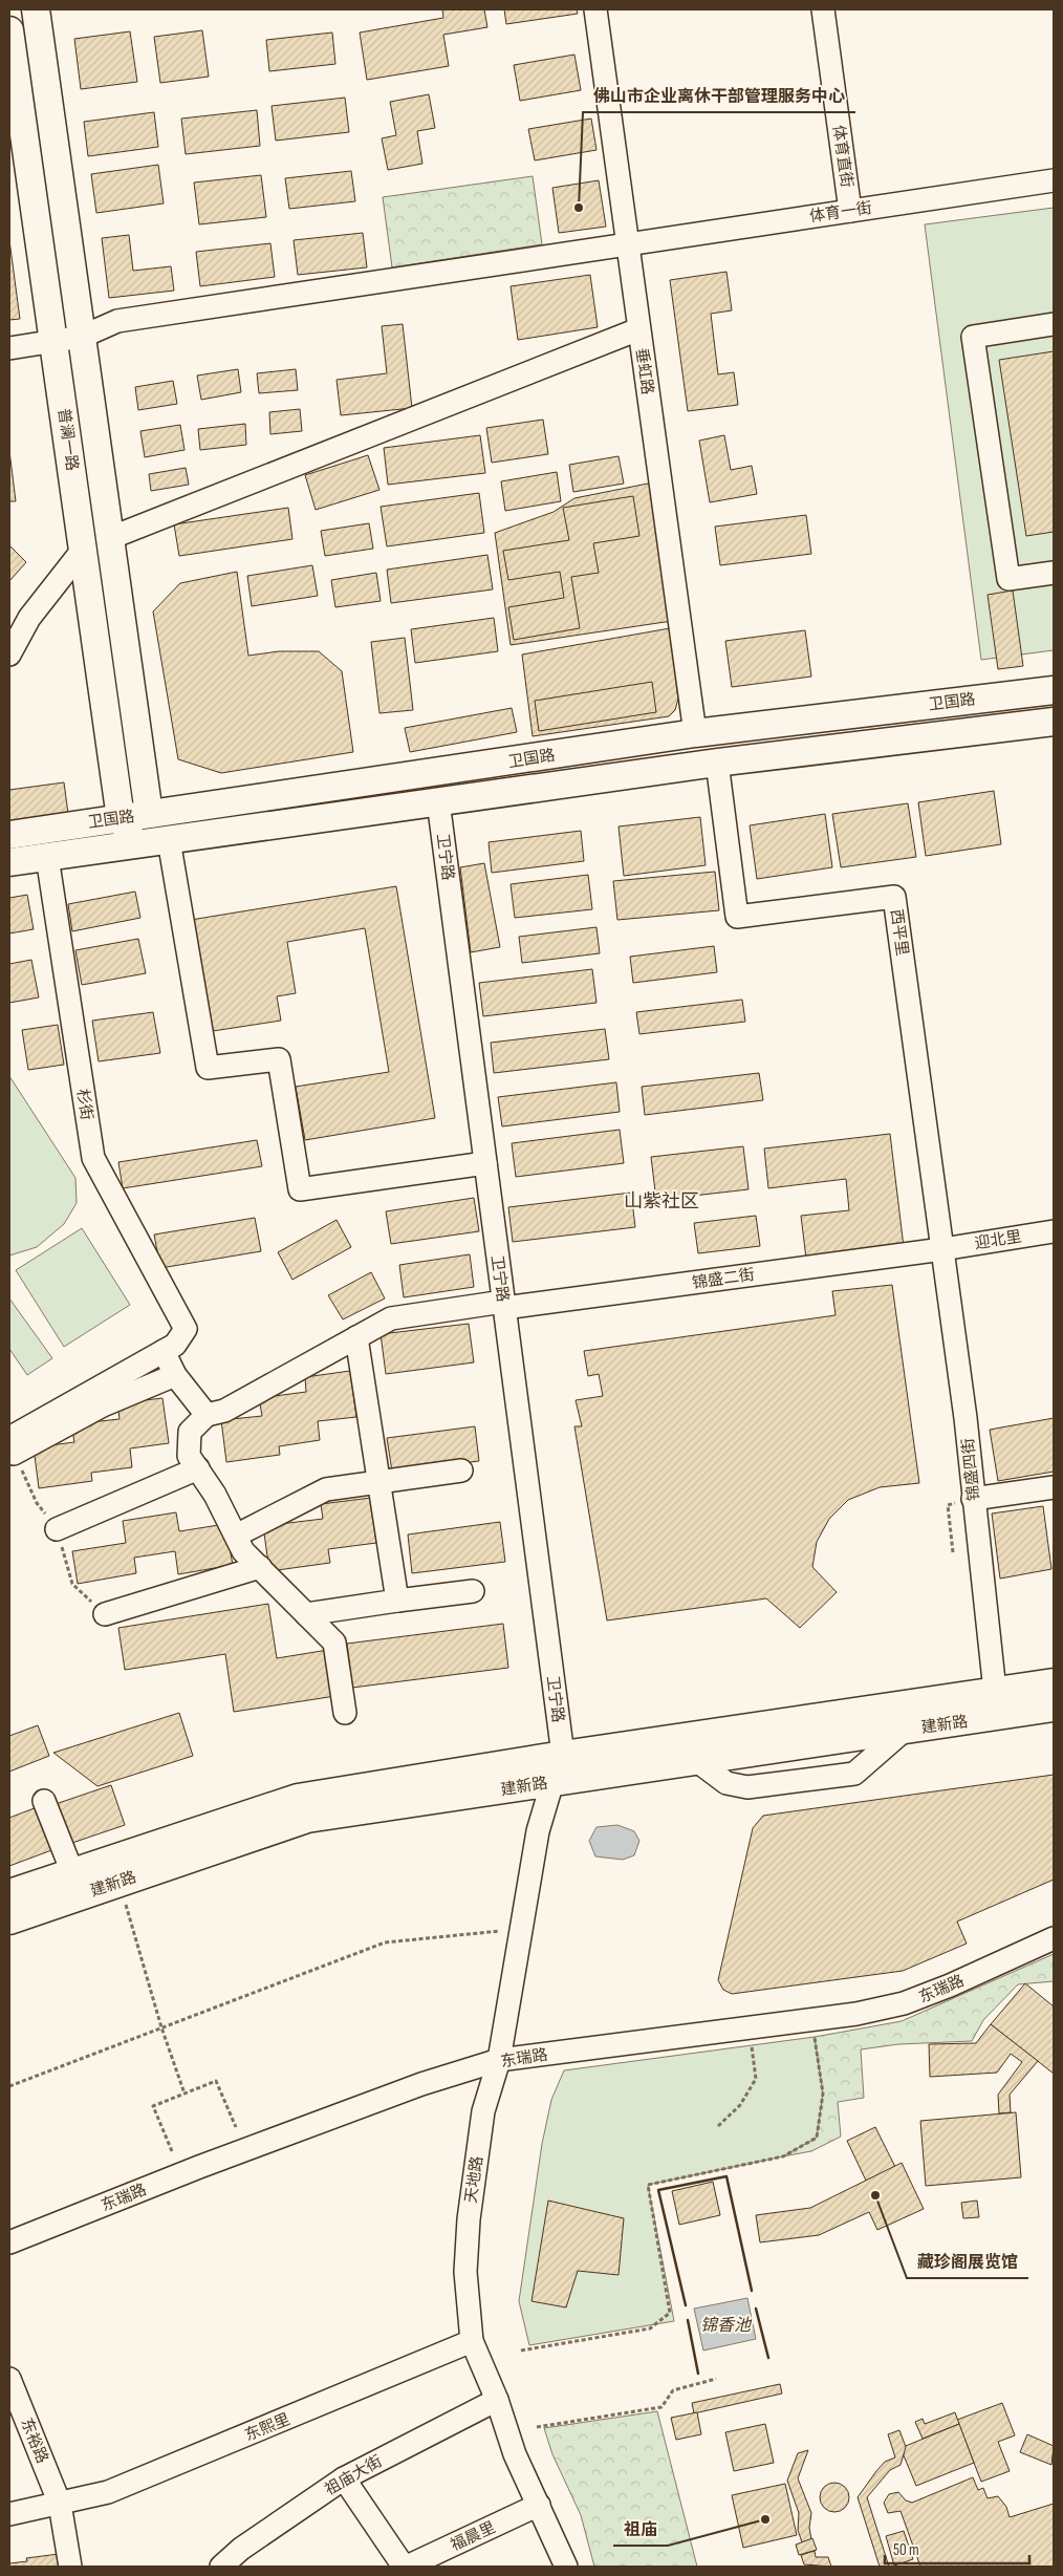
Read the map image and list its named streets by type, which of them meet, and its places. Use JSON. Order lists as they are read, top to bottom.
{
  "streets": {
    "main road": ["普澜一路", "卫国路", "建新路"],
    "street": [
      "体育直街",
      "体育一街",
      "垂虹路",
      "卫宁路",
      "西平里",
      "杉街",
      "迎北里",
      "锦盛二街",
      "锦盛四街",
      "东瑞路",
      "天地路",
      "东熙里",
      "东裕路",
      "祖庙大街",
      "福晨里"
    ]
  },
  "crossings": [
    ["体育直街", "体育一街"],
    ["体育一街", "垂虹路"],
    ["体育一街", "普澜一路"],
    ["垂虹路", "卫国路"],
    ["普澜一路", "卫国路"],
    ["卫国路", "卫宁路"],
    ["卫国路", "西平里"],
    ["卫国路", "杉街"],
    ["卫宁路", "锦盛二街"],
    ["卫宁路", "建新路"],
    ["西平里", "迎北里"],
    ["西平里", "锦盛二街"],
    ["西平里", "锦盛四街"],
    ["迎北里", "锦盛二街"],
    ["迎北里", "锦盛四街"],
    ["锦盛二街", "锦盛四街"],
    ["锦盛四街", "建新路"],
    ["建新路", "天地路"],
    ["东瑞路", "天地路"],
    ["天地路", "东熙里"],
    ["天地路", "祖庙大街"],
    ["天地路", "福晨里"],
    ["东熙里", "东裕路"]
  ],
  "districts": ["山紫社区"],
  "water": ["锦香池"],
  "places": ["佛山市企业离休干部管理服务中心", "藏珍阁展览馆", "祖庙"],
  "scale_bar": "50 m"
}
